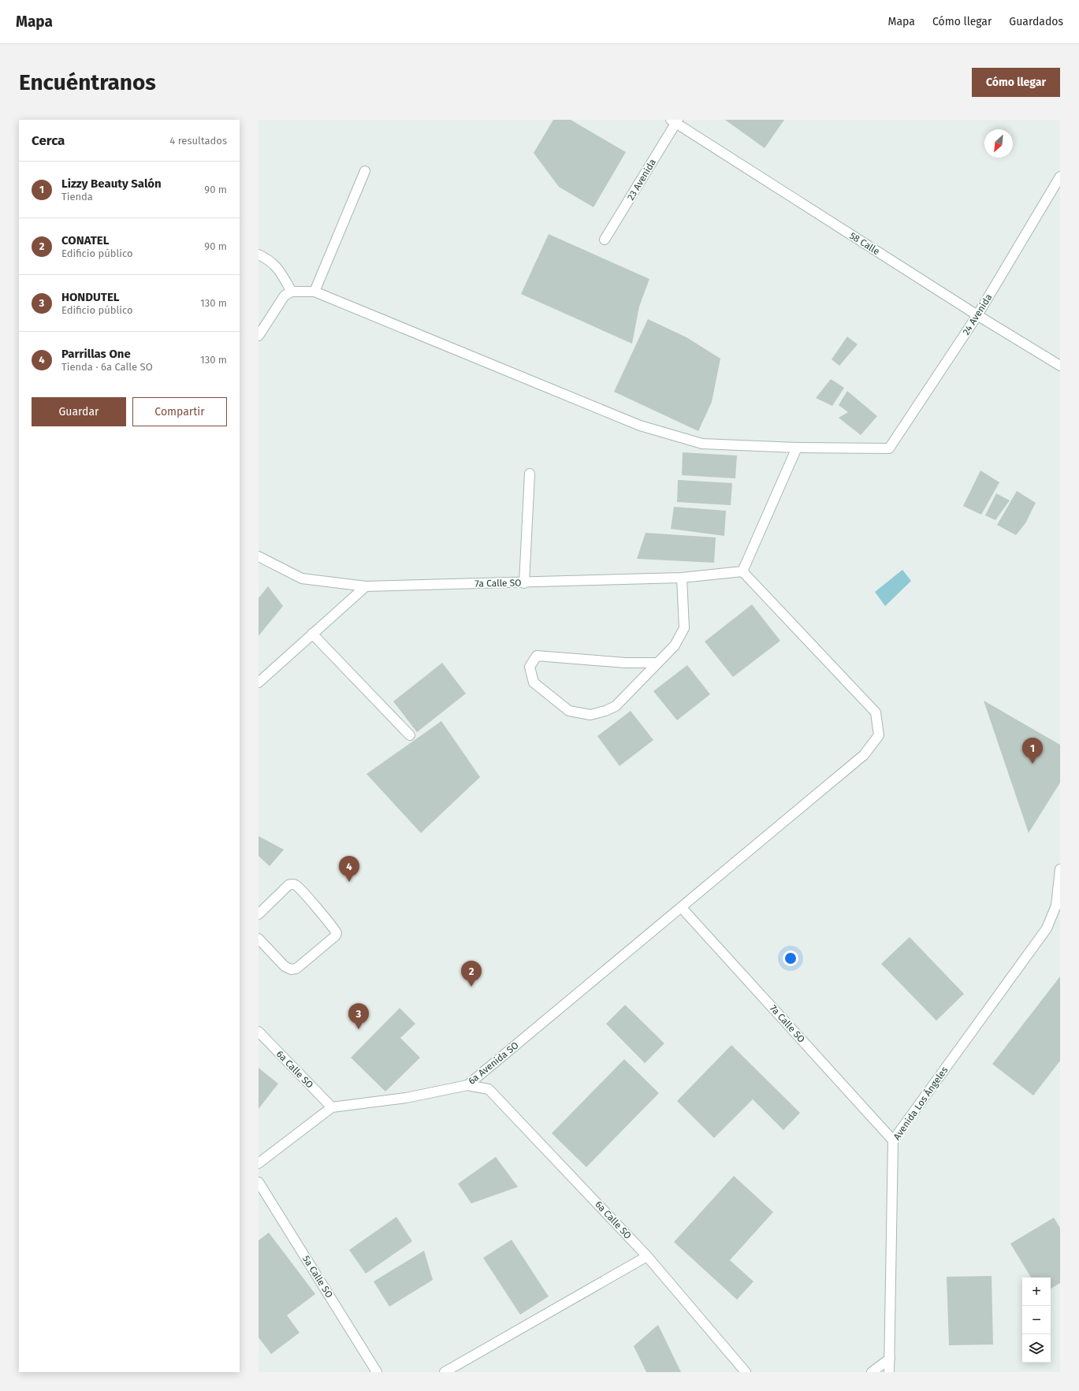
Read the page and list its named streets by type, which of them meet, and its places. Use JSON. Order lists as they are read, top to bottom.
{
  "streets": {
    "street": [
      "23 Avenida",
      "58 Calle",
      "24 Avenida",
      "7a Calle SO",
      "6a Avenida SO",
      "6a Calle SO",
      "Avenida Los Ángeles",
      "5a Calle SO"
    ]
  },
  "crossings": [
    ["23 Avenida", "58 Calle"],
    ["58 Calle", "24 Avenida"],
    ["7a Calle SO", "6a Avenida SO"],
    ["7a Calle SO", "Avenida Los Ángeles"],
    ["6a Avenida SO", "6a Calle SO"]
  ],
  "north": "bottom left",
  "page": {
    "header": "Mapa",
    "nav": ["Mapa", "Cómo llegar", "Guardados"],
    "buttons": [
      "Cómo llegar",
      ["Guardar", "Compartir"]
    ],
    "title": "Encuéntranos",
    "heading": ["Cerca", "4 resultados"],
    "list": [
      {
        "mark": "1",
        "name": "Lizzy Beauty Salón",
        "note": "Tienda",
        "value": "90 m"
      },
      {
        "mark": "2",
        "name": "CONATEL",
        "note": "Edificio público",
        "value": "90 m"
      },
      {
        "mark": "3",
        "name": "HONDUTEL",
        "note": "Edificio público",
        "value": "130 m"
      },
      {
        "mark": "4",
        "name": "Parrillas One",
        "note": "Tienda · 6a Calle SO",
        "value": "130 m"
      }
    ],
    "pins": [
      "1",
      "4",
      "2",
      "3"
    ],
    "map_buttons": ["+", "−"]
  }
}
